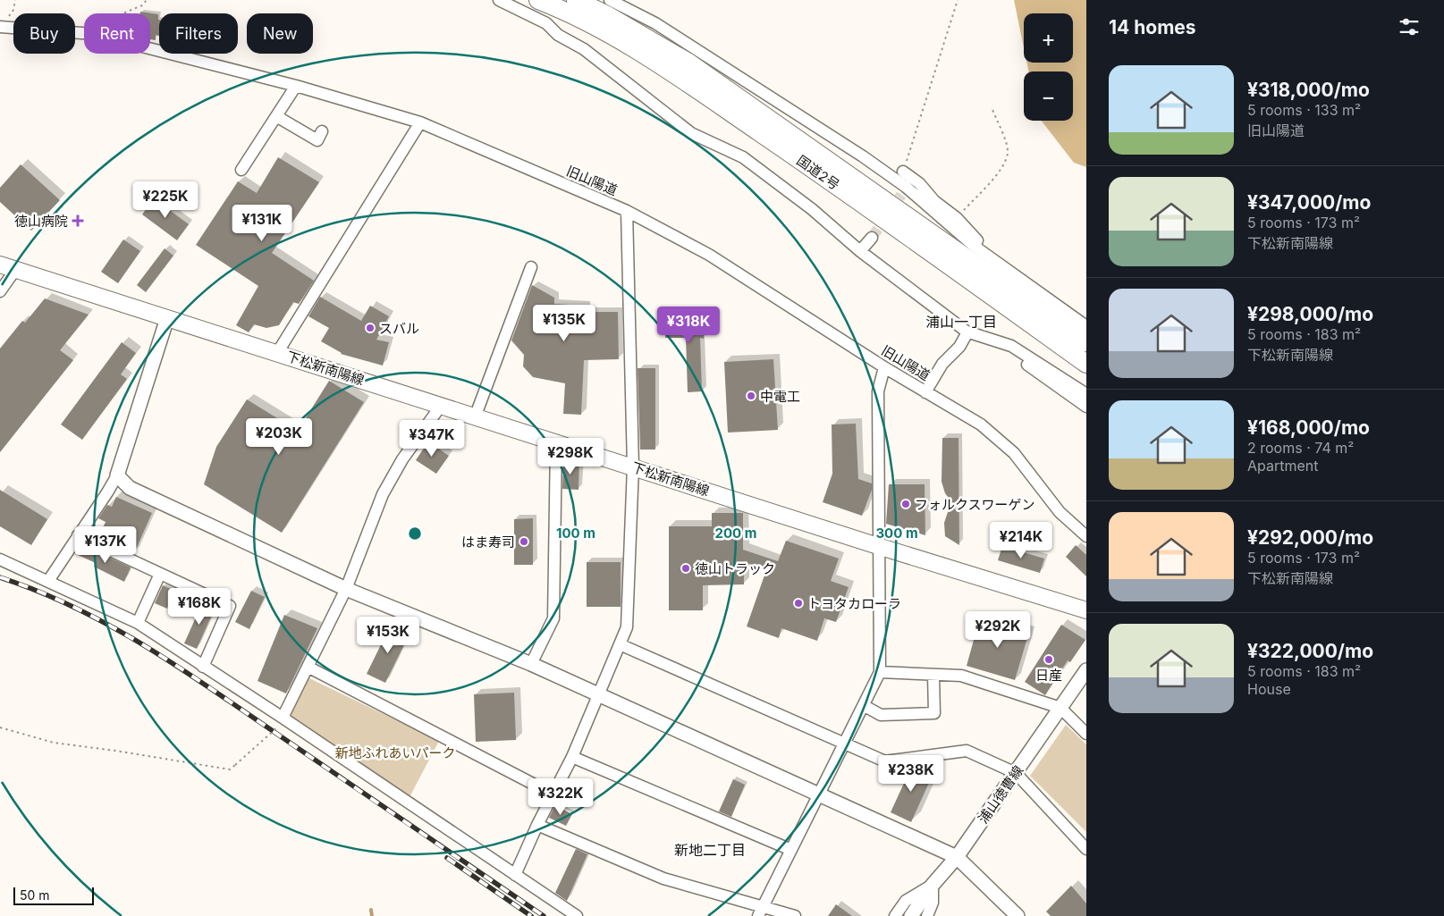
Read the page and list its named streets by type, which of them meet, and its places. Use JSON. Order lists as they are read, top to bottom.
{
  "streets": {
    "highway": ["国道2号"],
    "main road": ["下松新南陽線"],
    "street": ["旧山陽道", "浦山徳曹線"]
  },
  "districts": ["浦山一丁目", "新地二丁目"],
  "parks": ["新地ふれあいパーク"],
  "places": {
    "health": ["徳山病院"],
    "other": [
      "スバル",
      "中電工",
      "フォルクスワーゲン",
      "はま寿司",
      "徳山トラック",
      "トヨタカローラ",
      "日産"
    ]
  },
  "scale_bar": "50 m",
  "page": {
    "heading": "14 homes",
    "map_buttons": ["+", "−"],
    "chip": [
      "Buy",
      "Rent",
      "Filters",
      "New"
    ],
    "list": [
      {
        "name": "¥318,000/mo",
        "note": "5 rooms · 133 m² · 旧山陽道"
      },
      {
        "name": "¥347,000/mo",
        "note": "5 rooms · 173 m² · 下松新南陽線"
      },
      {
        "name": "¥298,000/mo",
        "note": "5 rooms · 183 m² · 下松新南陽線"
      },
      {
        "name": "¥168,000/mo",
        "note": "2 rooms · 74 m² · Apartment"
      },
      {
        "name": "¥292,000/mo",
        "note": "5 rooms · 173 m² · 下松新南陽線"
      },
      {
        "name": "¥322,000/mo",
        "note": "5 rooms · 183 m² · House"
      }
    ],
    "price": [
      "¥225K",
      "¥131K",
      "¥135K",
      "¥318K",
      "¥203K",
      "¥347K",
      "¥298K",
      "¥214K",
      "¥137K",
      "¥168K",
      "¥292K",
      "¥153K",
      "¥238K",
      "¥322K"
    ],
    "scale": "50 m"
  },
  "rings": ["100 m", "200 m", "300 m"]
}
